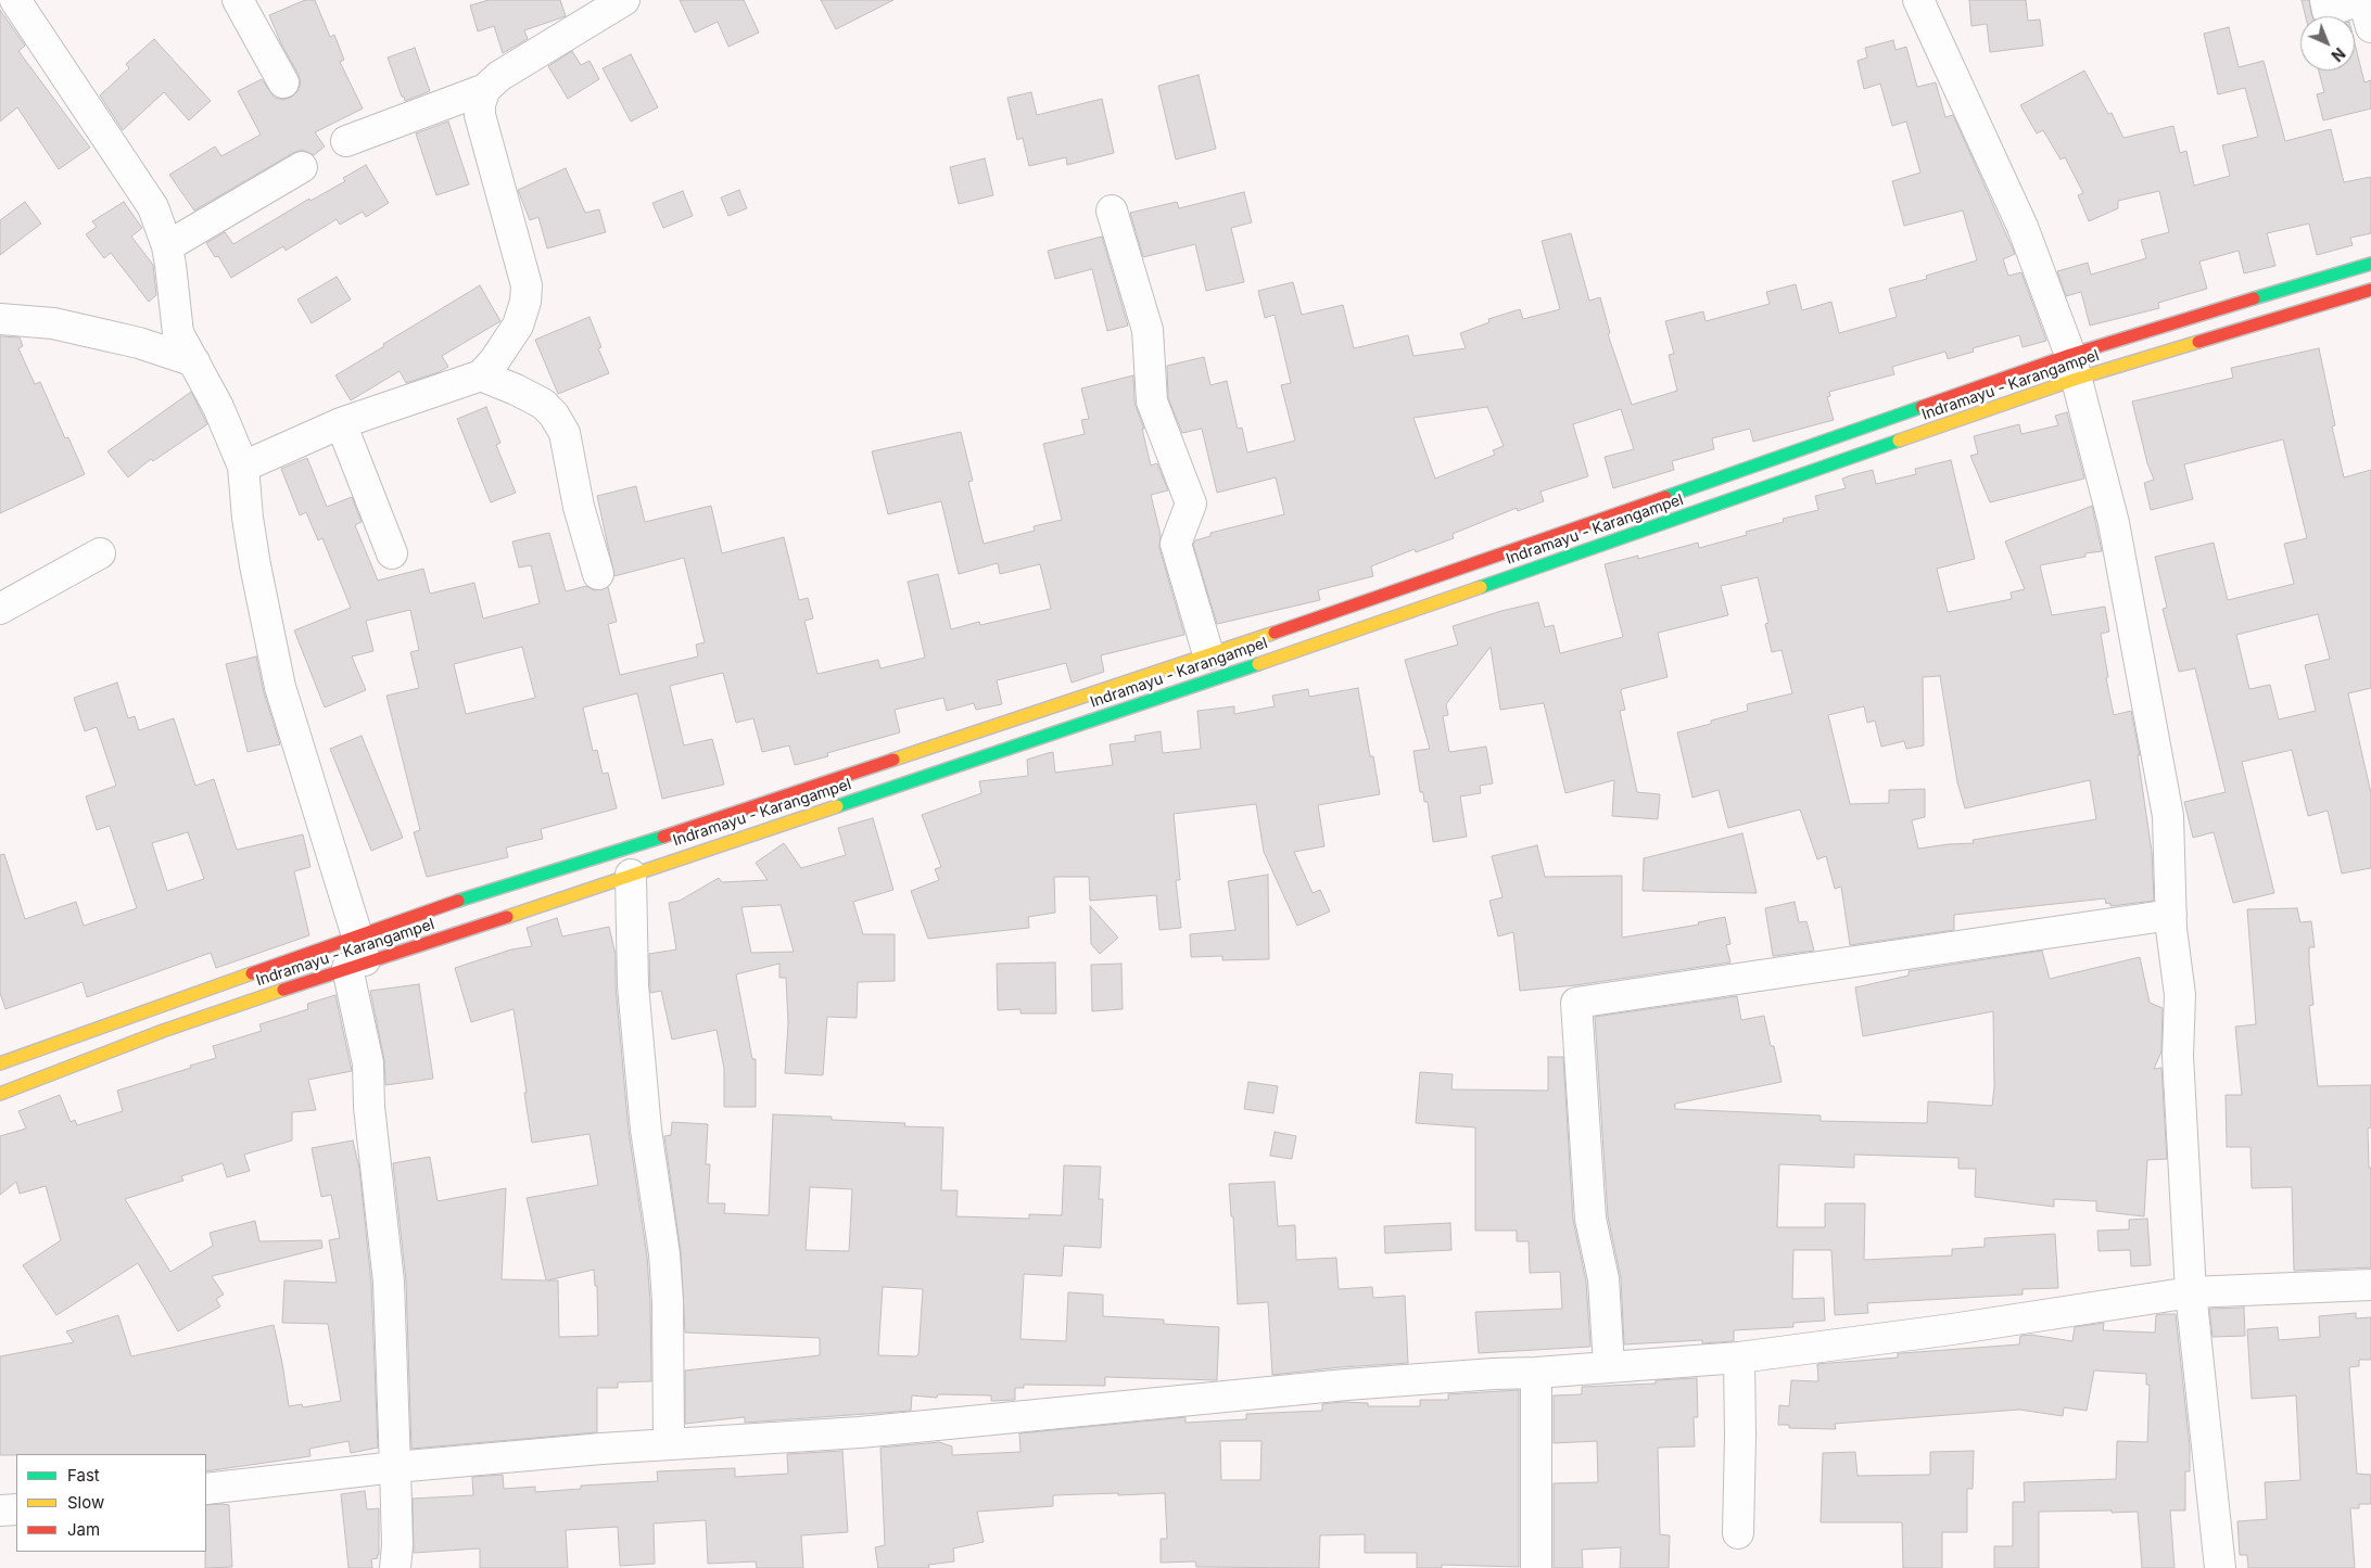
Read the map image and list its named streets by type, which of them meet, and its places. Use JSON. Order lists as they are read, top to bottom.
{
  "streets": {
    "main road": ["Indramayu - Karangampel"]
  },
  "legend": ["Fast", "Slow", "Jam"],
  "north": "bottom right"
}
